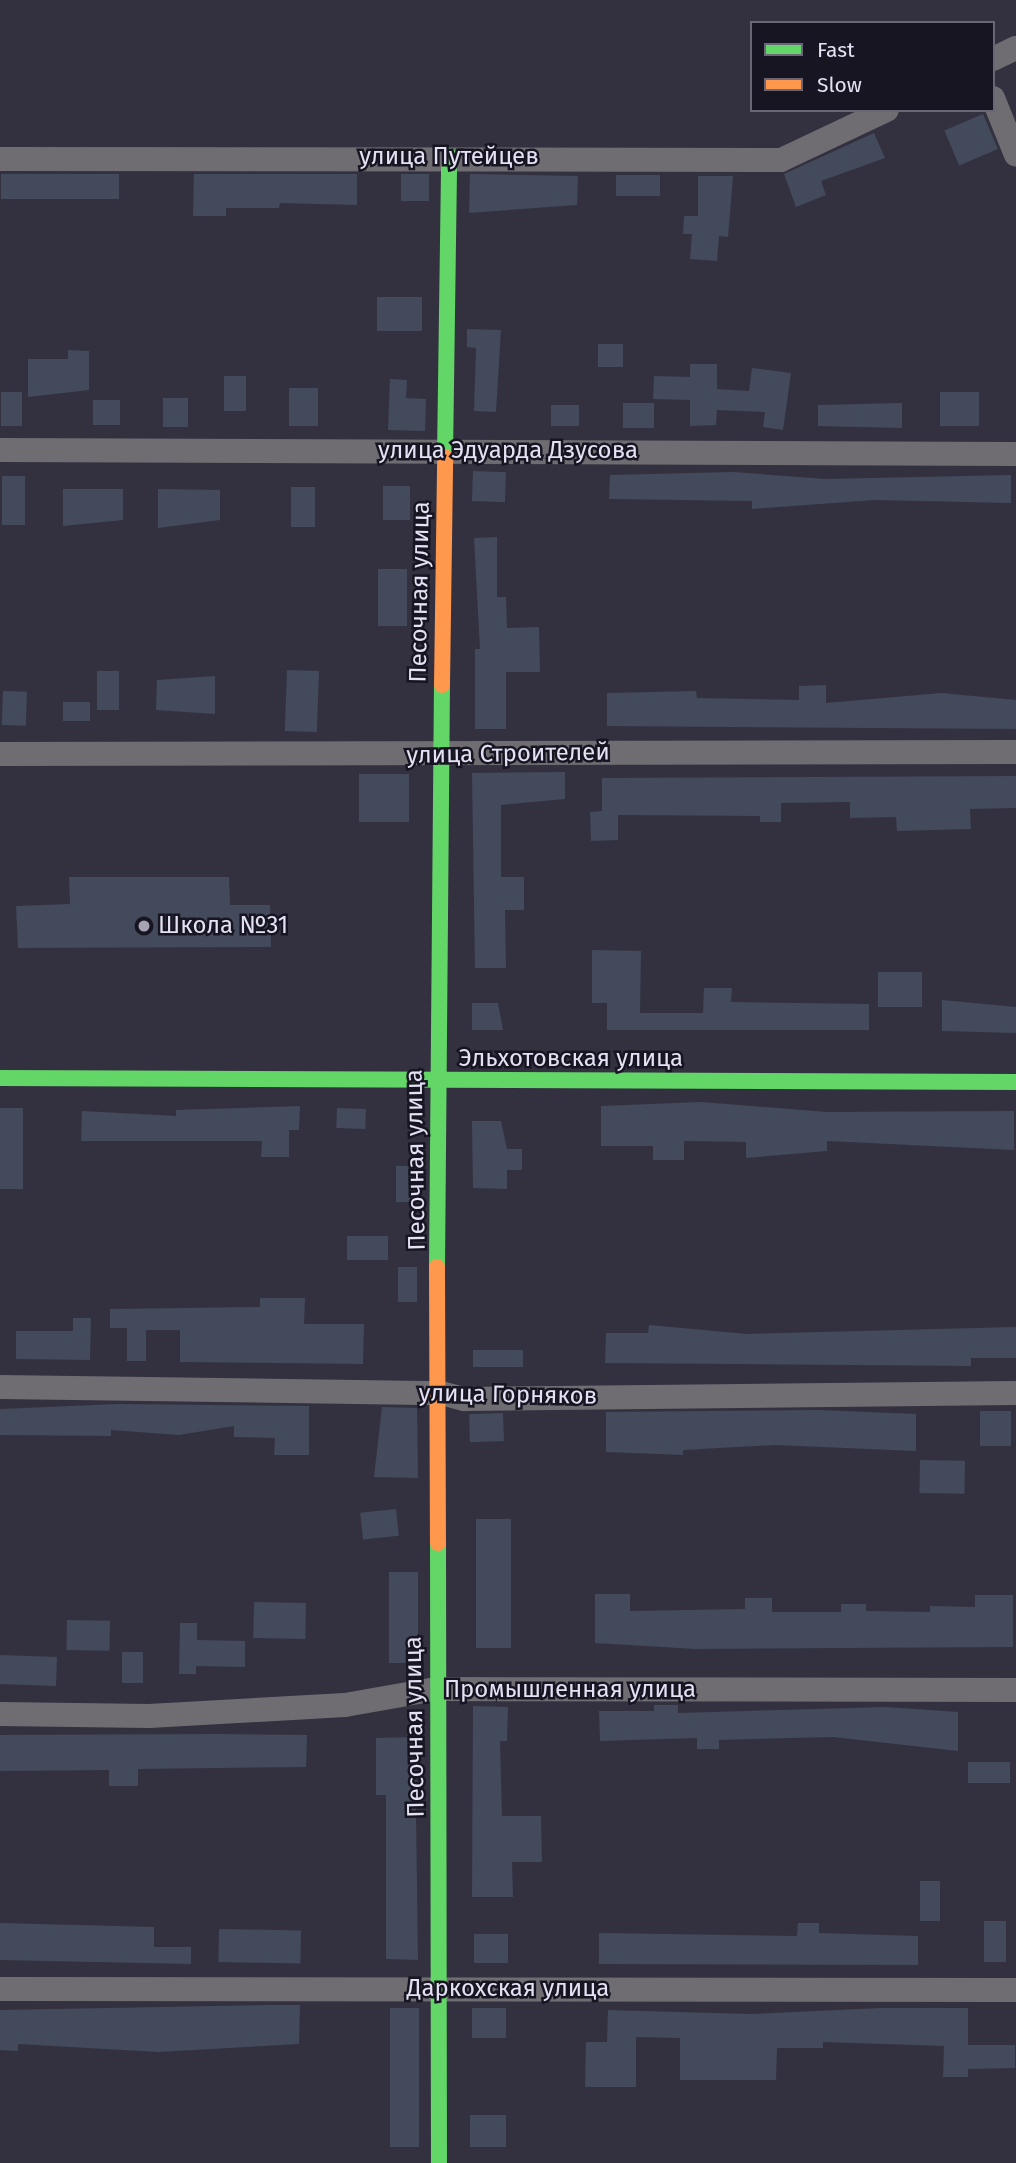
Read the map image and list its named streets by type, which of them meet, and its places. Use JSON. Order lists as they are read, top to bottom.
{
  "streets": {
    "street": [
      "улица Путейцев",
      "улица Эдуарда Дзусова",
      "Песочная улица",
      "улица Строителей",
      "Эльхотовская улица",
      "улица Горняков",
      "Промышленная улица",
      "Даркохская улица"
    ]
  },
  "crossings": [
    ["улица Путейцев", "Песочная улица"],
    ["улица Эдуарда Дзусова", "Песочная улица"],
    ["Песочная улица", "улица Строителей"],
    ["Песочная улица", "Эльхотовская улица"],
    ["Песочная улица", "улица Горняков"],
    ["Песочная улица", "Промышленная улица"],
    ["Песочная улица", "Даркохская улица"]
  ],
  "places": ["Школа №31"],
  "legend": ["Fast", "Slow"]
}
